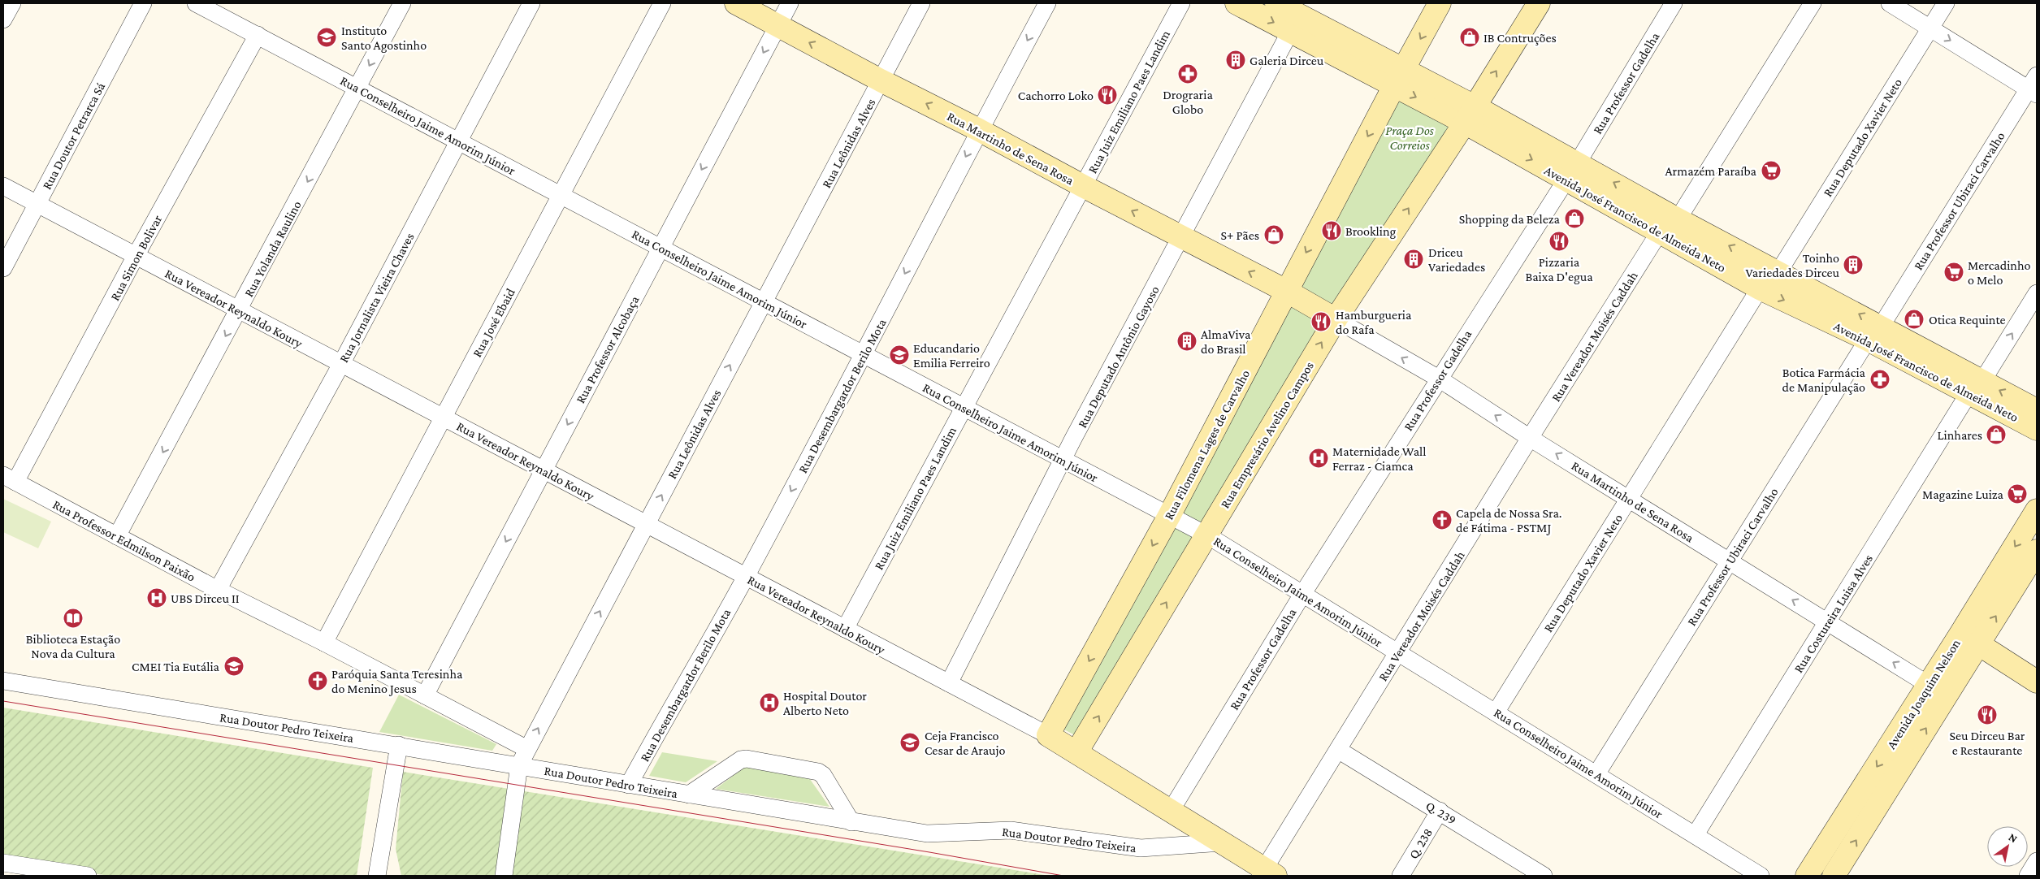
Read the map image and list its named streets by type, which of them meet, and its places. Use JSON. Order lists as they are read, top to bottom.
{
  "streets": {
    "street": [
      "Rua Professor Gadelha",
      "Rua Juiz Emiliano Paes Landim",
      "Rua Conselheiro Jaime Amorim Júnior",
      "Rua Doutor Petrarca Sá",
      "Rua Deputado Xavier Neto",
      "Rua Leônidas Alves",
      "Rua Martinho de Sena Rosa",
      "Rua Professor Ubiraci Carvalho",
      "Avenida José Francisco de Almeida Neto",
      "Rua Yolanda Raulino",
      "Rua Simon Bolivar",
      "Rua Jornalista Vieira Chaves",
      "Rua Vereador Reynaldo Koury",
      "Rua José Ebaid",
      "Rua Vereador Moisés Caddah",
      "Rua Professor Alcobaça",
      "Rua Deputado Antônio Gayoso",
      "Rua Desembargardor Berilo Mota",
      "Rua Empresário Avelino Campos",
      "Rua Filomena Lages de Carvalho",
      "Rua Professor Edmilson Paixão",
      "Rua Costureira Luisa Alves",
      "Avenida Joaquim Nelson",
      "Rua Doutor Pedro Teixeira",
      "Q. 239",
      "Q. 238"
    ]
  },
  "crossings": [
    ["Rua Professor Gadelha", "Rua Conselheiro Jaime Amorim Júnior"],
    ["Rua Professor Gadelha", "Rua Martinho de Sena Rosa"],
    ["Rua Professor Gadelha", "Avenida José Francisco de Almeida Neto"],
    ["Rua Juiz Emiliano Paes Landim", "Rua Conselheiro Jaime Amorim Júnior"],
    ["Rua Juiz Emiliano Paes Landim", "Rua Martinho de Sena Rosa"],
    ["Rua Juiz Emiliano Paes Landim", "Rua Vereador Reynaldo Koury"],
    ["Rua Conselheiro Jaime Amorim Júnior", "Rua Deputado Xavier Neto"],
    ["Rua Conselheiro Jaime Amorim Júnior", "Rua Leônidas Alves"],
    ["Rua Conselheiro Jaime Amorim Júnior", "Rua Professor Ubiraci Carvalho"],
    ["Rua Conselheiro Jaime Amorim Júnior", "Rua Yolanda Raulino"],
    ["Rua Conselheiro Jaime Amorim Júnior", "Rua Simon Bolivar"],
    ["Rua Conselheiro Jaime Amorim Júnior", "Rua Jornalista Vieira Chaves"],
    ["Rua Conselheiro Jaime Amorim Júnior", "Rua José Ebaid"],
    ["Rua Conselheiro Jaime Amorim Júnior", "Rua Vereador Moisés Caddah"],
    ["Rua Conselheiro Jaime Amorim Júnior", "Rua Professor Alcobaça"],
    ["Rua Conselheiro Jaime Amorim Júnior", "Rua Deputado Antônio Gayoso"],
    ["Rua Conselheiro Jaime Amorim Júnior", "Rua Desembargardor Berilo Mota"],
    ["Rua Conselheiro Jaime Amorim Júnior", "Rua Empresário Avelino Campos"],
    ["Rua Conselheiro Jaime Amorim Júnior", "Rua Filomena Lages de Carvalho"],
    ["Rua Conselheiro Jaime Amorim Júnior", "Rua Costureira Luisa Alves"],
    ["Rua Doutor Petrarca Sá", "Rua Vereador Reynaldo Koury"],
    ["Rua Deputado Xavier Neto", "Rua Martinho de Sena Rosa"],
    ["Rua Deputado Xavier Neto", "Avenida José Francisco de Almeida Neto"],
    ["Rua Leônidas Alves", "Rua Martinho de Sena Rosa"],
    ["Rua Leônidas Alves", "Rua Vereador Reynaldo Koury"],
    ["Rua Leônidas Alves", "Rua Professor Edmilson Paixão"],
    ["Rua Leônidas Alves", "Rua Doutor Pedro Teixeira"],
    ["Rua Martinho de Sena Rosa", "Rua Professor Ubiraci Carvalho"],
    ["Rua Martinho de Sena Rosa", "Rua Vereador Moisés Caddah"],
    ["Rua Martinho de Sena Rosa", "Rua Professor Alcobaça"],
    ["Rua Martinho de Sena Rosa", "Rua Deputado Antônio Gayoso"],
    ["Rua Martinho de Sena Rosa", "Rua Desembargardor Berilo Mota"],
    ["Rua Martinho de Sena Rosa", "Rua Empresário Avelino Campos"],
    ["Rua Martinho de Sena Rosa", "Rua Filomena Lages de Carvalho"],
    ["Rua Martinho de Sena Rosa", "Rua Costureira Luisa Alves"],
    ["Rua Martinho de Sena Rosa", "Avenida Joaquim Nelson"],
    ["Rua Professor Ubiraci Carvalho", "Avenida José Francisco de Almeida Neto"],
    ["Avenida José Francisco de Almeida Neto", "Rua Vereador Moisés Caddah"],
    ["Avenida José Francisco de Almeida Neto", "Rua Deputado Antônio Gayoso"],
    ["Avenida José Francisco de Almeida Neto", "Rua Empresário Avelino Campos"],
    ["Avenida José Francisco de Almeida Neto", "Rua Filomena Lages de Carvalho"],
    ["Avenida José Francisco de Almeida Neto", "Rua Costureira Luisa Alves"],
    ["Rua Yolanda Raulino", "Rua Vereador Reynaldo Koury"],
    ["Rua Yolanda Raulino", "Rua Professor Edmilson Paixão"],
    ["Rua Simon Bolivar", "Rua Vereador Reynaldo Koury"],
    ["Rua Simon Bolivar", "Rua Professor Edmilson Paixão"],
    ["Rua Jornalista Vieira Chaves", "Rua Vereador Reynaldo Koury"],
    ["Rua Jornalista Vieira Chaves", "Rua Professor Edmilson Paixão"],
    ["Rua Vereador Reynaldo Koury", "Rua José Ebaid"],
    ["Rua Vereador Reynaldo Koury", "Rua Professor Alcobaça"],
    ["Rua Vereador Reynaldo Koury", "Rua Deputado Antônio Gayoso"],
    ["Rua Vereador Reynaldo Koury", "Rua Desembargardor Berilo Mota"],
    ["Rua Vereador Reynaldo Koury", "Rua Filomena Lages de Carvalho"],
    ["Rua José Ebaid", "Rua Professor Edmilson Paixão"],
    ["Rua Vereador Moisés Caddah", "Q. 239"],
    ["Rua Professor Alcobaça", "Rua Professor Edmilson Paixão"],
    ["Rua Desembargardor Berilo Mota", "Rua Doutor Pedro Teixeira"],
    ["Q. 239", "Q. 238"]
  ],
  "one_way": [
    "Rua Leônidas Alves",
    "Rua Martinho de Sena Rosa",
    "Rua Yolanda Raulino",
    "Rua Professor Alcobaça",
    "Rua Desembargardor Berilo Mota",
    "Rua Empresário Avelino Campos",
    "Rua Filomena Lages de Carvalho"
  ],
  "parks": ["Praça Dos Correios"],
  "places": {
    "school or university": [
      "Instituto Santo Agostinho",
      "Educandario Emilia Ferreiro",
      "CMEI Tia Eutália",
      "Ceja Francisco Cesar de Araujo"
    ],
    "shop": [
      "IB Contruções",
      "Shopping da Beleza",
      "S+ Pães",
      "Otica Requinte",
      "Linhares"
    ],
    "building": [
      "Galeria Dirceu",
      "Driceu Variedades",
      "Toinho Variedades Dirceu",
      "AlmaViva do Brasil"
    ],
    "pharmacy": ["Drograria Globo", "Botica Farmácia de Manipulação"],
    "restaurant": [
      "Cachorro Loko",
      "Brookling",
      "Pizzaria Baixa D'egua",
      "Hamburgueria do Rafa",
      "Seu Dirceu Bar e Restaurante"
    ],
    "supermarket": ["Armazém Paraíba", "Mercadinho o Melo", "Magazine Luiza"],
    "hospital": ["Maternidade Wall Ferraz - Ciamca", "UBS Dirceu II", "Hospital Doutor Alberto Neto"],
    "church": ["Capela de Nossa Sra. de Fátima - PSTMJ", "Paróquia Santa Teresinha do Menino Jesus"],
    "library": ["Biblioteca Estação Nova da Cultura"]
  },
  "north": "top right"
}
